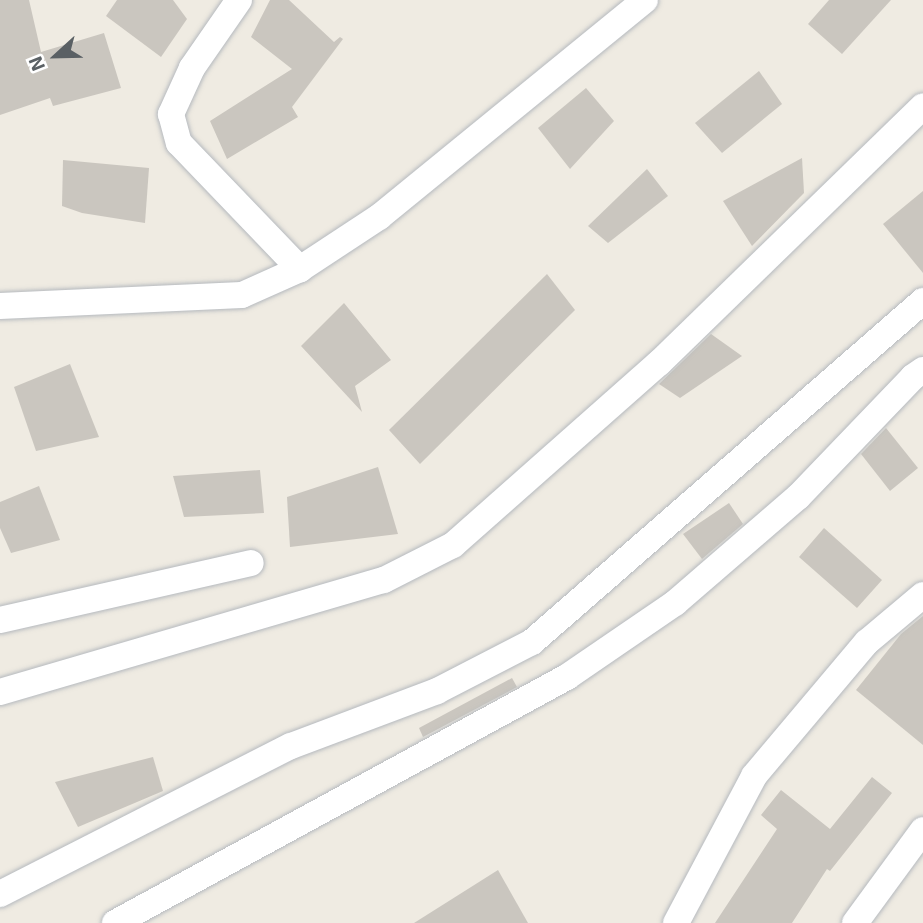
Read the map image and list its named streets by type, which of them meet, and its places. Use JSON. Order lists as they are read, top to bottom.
{
  "north": "left"
}
